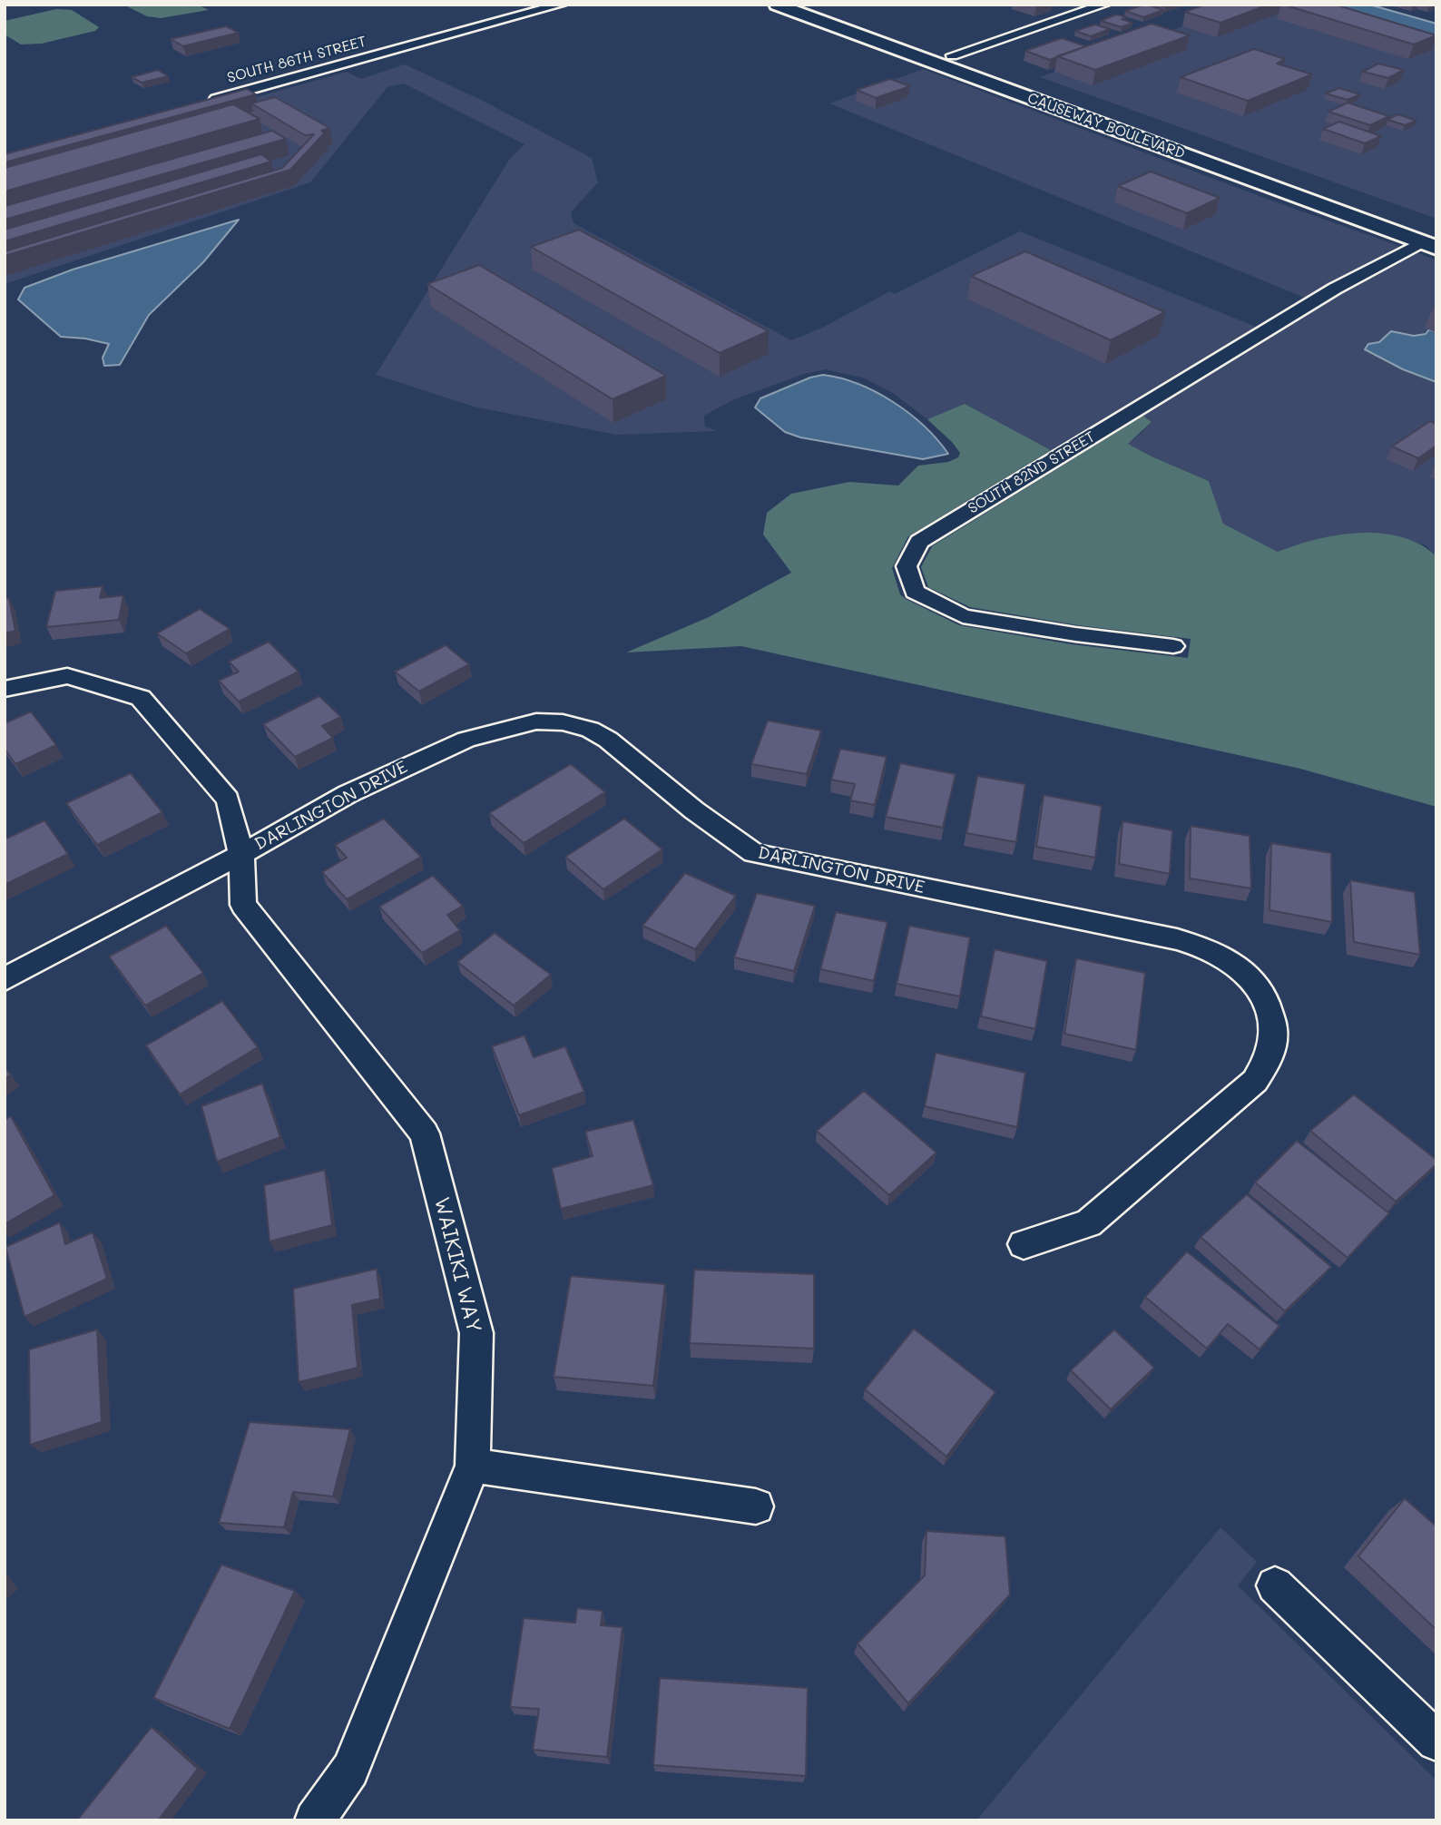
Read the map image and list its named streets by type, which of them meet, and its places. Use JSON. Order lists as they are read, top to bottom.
{
  "streets": {
    "main road": ["CAUSEWAY BOULEVARD"],
    "street": [
      "SOUTH 86TH STREET",
      "SOUTH 82ND STREET",
      "DARLINGTON DRIVE",
      "WAIKIKI WAY"
    ]
  },
  "crossings": [
    ["DARLINGTON DRIVE", "WAIKIKI WAY"]
  ]
}
